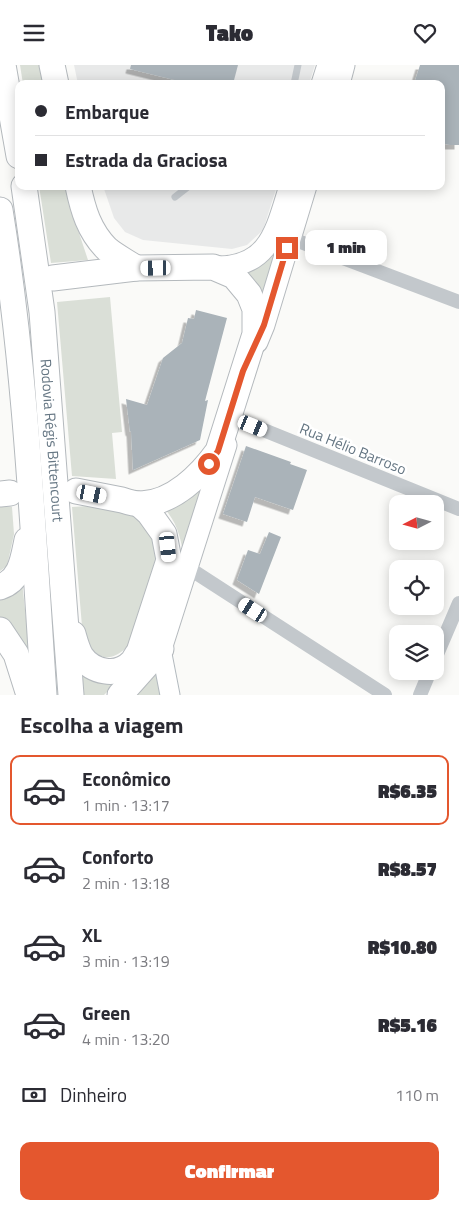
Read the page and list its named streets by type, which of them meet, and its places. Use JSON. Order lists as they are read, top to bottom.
{
  "streets": {
    "highway": ["Rodovia Régis Bittencourt"],
    "street": ["Rua Hélio Barroso"]
  },
  "north": "left",
  "page": {
    "header": "Tako",
    "banner": ["Embarque", "Estrada da Graciosa"],
    "bubble": "1 min",
    "heading": "Escolha a viagem",
    "list": [
      {
        "name": "Econômico",
        "note": "1 min · 13:17",
        "value": "R$6.35"
      },
      {
        "name": "Conforto",
        "note": "2 min · 13:18",
        "value": "R$8.57"
      },
      {
        "name": "XL",
        "note": "3 min · 13:19",
        "value": "R$10.80"
      },
      {
        "name": "Green",
        "note": "4 min · 13:20",
        "value": "R$5.16"
      }
    ],
    "pay": ["Dinheiro", "110 m"],
    "buttons": "Confirmar"
  }
}
